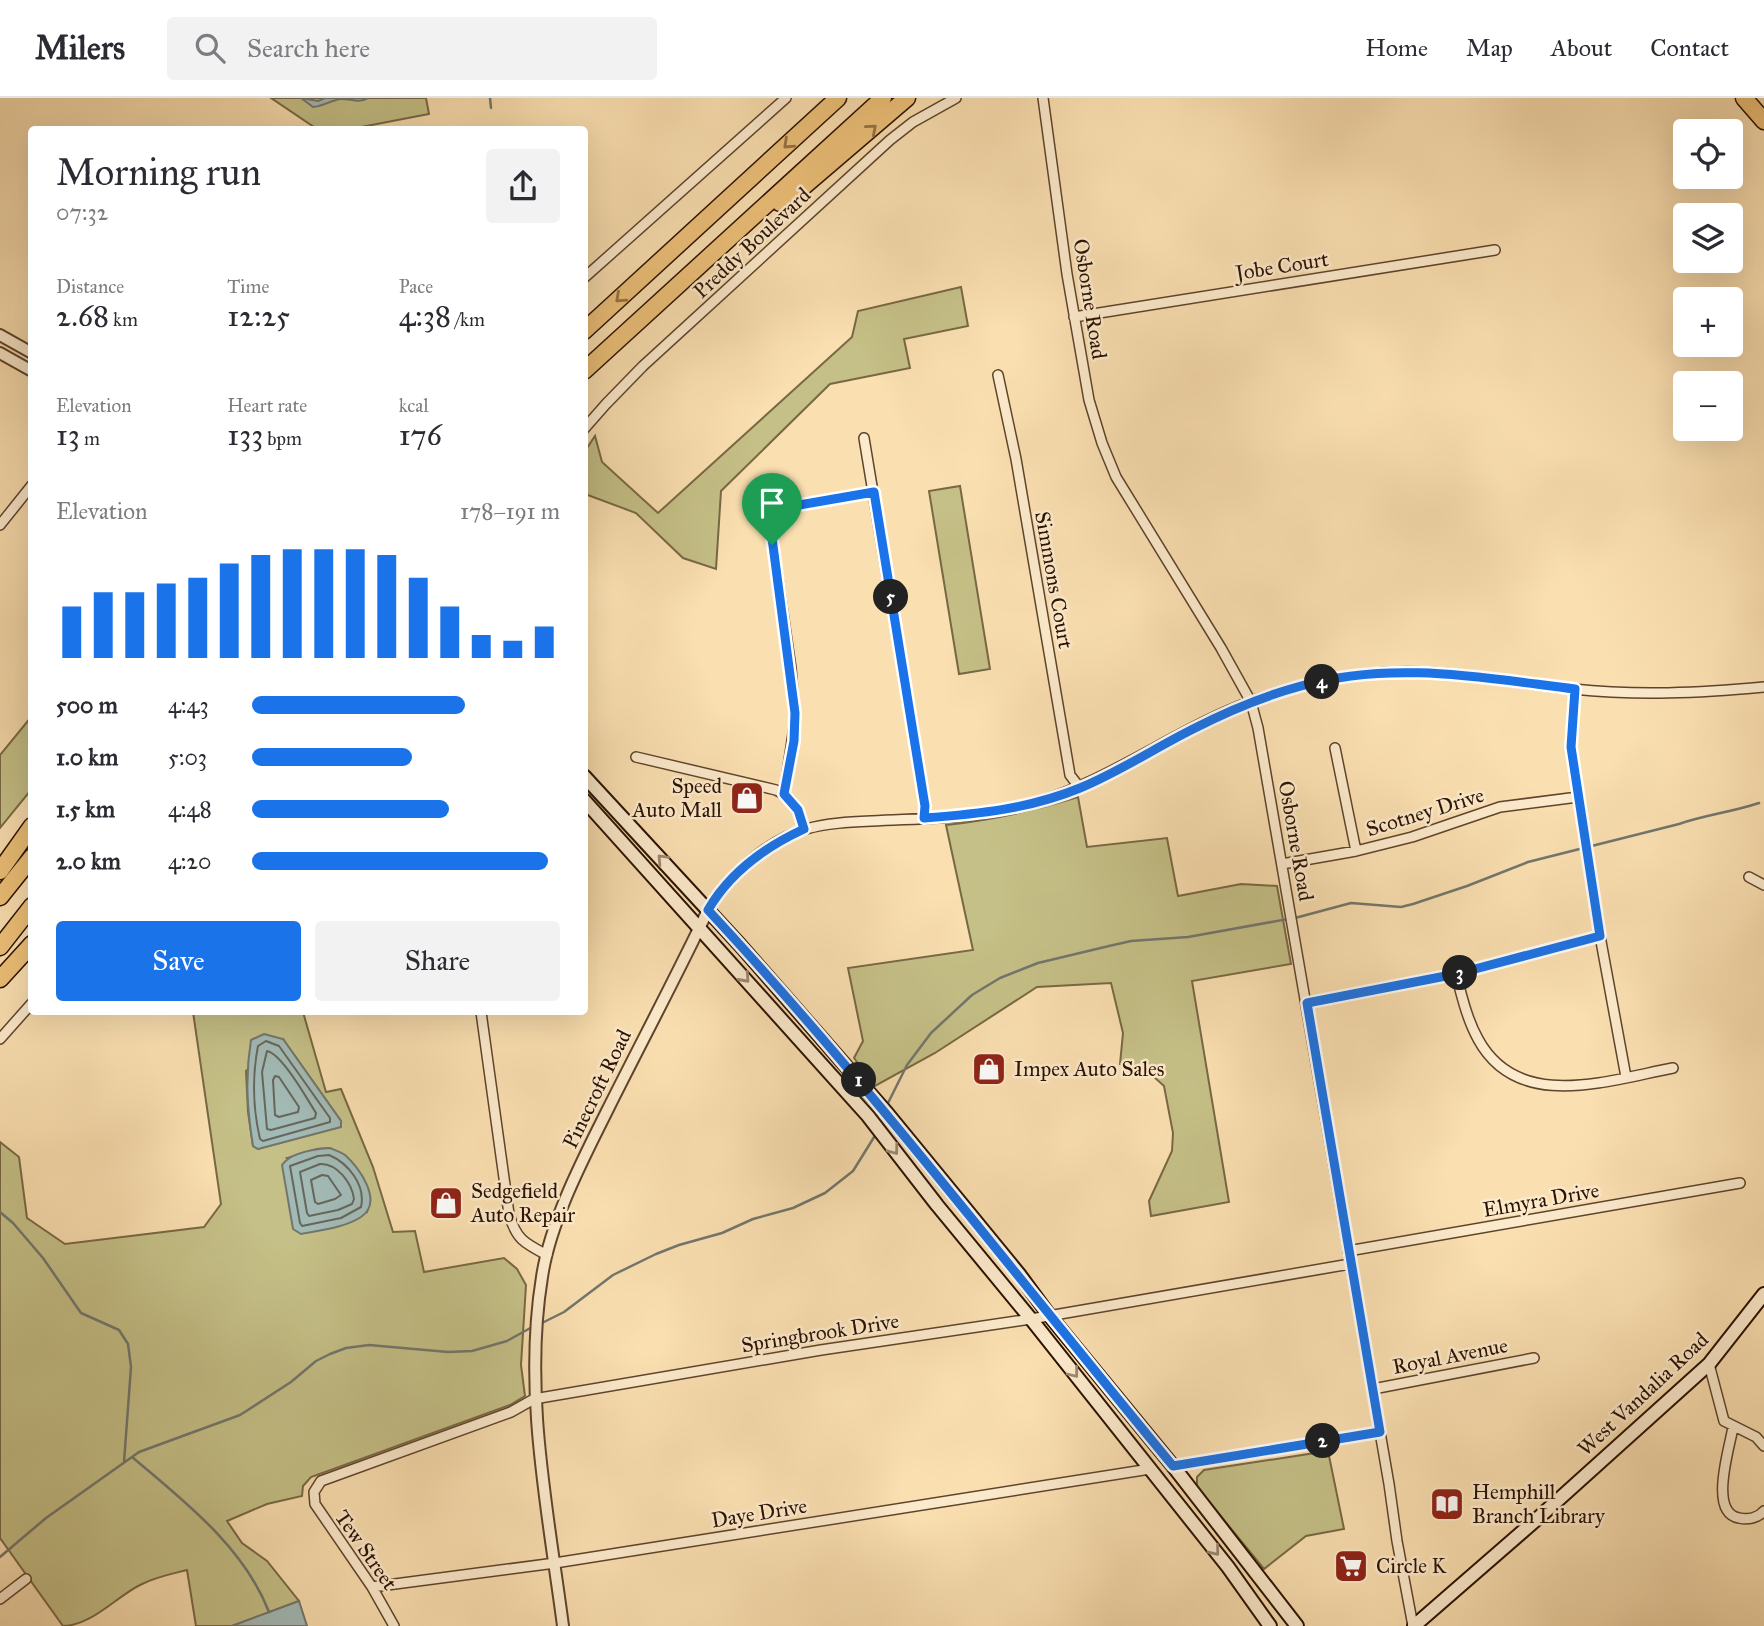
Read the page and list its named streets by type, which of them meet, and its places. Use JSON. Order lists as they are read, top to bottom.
{
  "streets": {
    "main road": ["West Vandalia Road"],
    "street": [
      "Preddy Boulevard",
      "Jobe Court",
      "Osborne Road",
      "Simmons Court",
      "Scotney Drive",
      "Pinecroft Road",
      "Elmyra Drive",
      "Springbrook Drive",
      "Royal Avenue",
      "Daye Drive",
      "Tew Street"
    ]
  },
  "crossings": [
    ["Jobe Court", "Osborne Road"],
    ["Osborne Road", "Scotney Drive"],
    ["Osborne Road", "Elmyra Drive"],
    ["Osborne Road", "Springbrook Drive"],
    ["Osborne Road", "Royal Avenue"],
    ["Osborne Road", "West Vandalia Road"],
    ["Pinecroft Road", "Springbrook Drive"],
    ["Pinecroft Road", "Daye Drive"],
    ["Springbrook Drive", "Tew Street"],
    ["Daye Drive", "Tew Street"]
  ],
  "places": {
    "shop": ["Speed Auto Mall", "Impex Auto Sales", "Sedgefield Auto Repair"],
    "library": ["Hemphill Branch Library"],
    "supermarket": ["Circle K"]
  },
  "page": {
    "header": "Milers",
    "search": "Search here",
    "nav": [
      "Home",
      "Map",
      "About",
      "Contact"
    ],
    "map_buttons": ["+", "−"],
    "heading": ["Morning run", "07:32"],
    "stats": [
      ["Distance", "2.68 km"],
      ["Time", "12:25"],
      ["Pace", "4:38 /km"],
      ["Elevation", "13 m"],
      ["Heart rate", "133 bpm"],
      ["kcal", "176"]
    ],
    "chart": ["Elevation", "178–191 m"],
    "pins": [
      "5",
      "4",
      "3",
      "1",
      "2"
    ],
    "list": [
      {
        "name": "500 m",
        "note": "4:43"
      },
      {
        "name": "1.0 km",
        "note": "5:03"
      },
      {
        "name": "1.5 km",
        "note": "4:48"
      },
      {
        "name": "2.0 km",
        "note": "4:20"
      }
    ],
    "buttons": ["Save", "Share"]
  }
}
